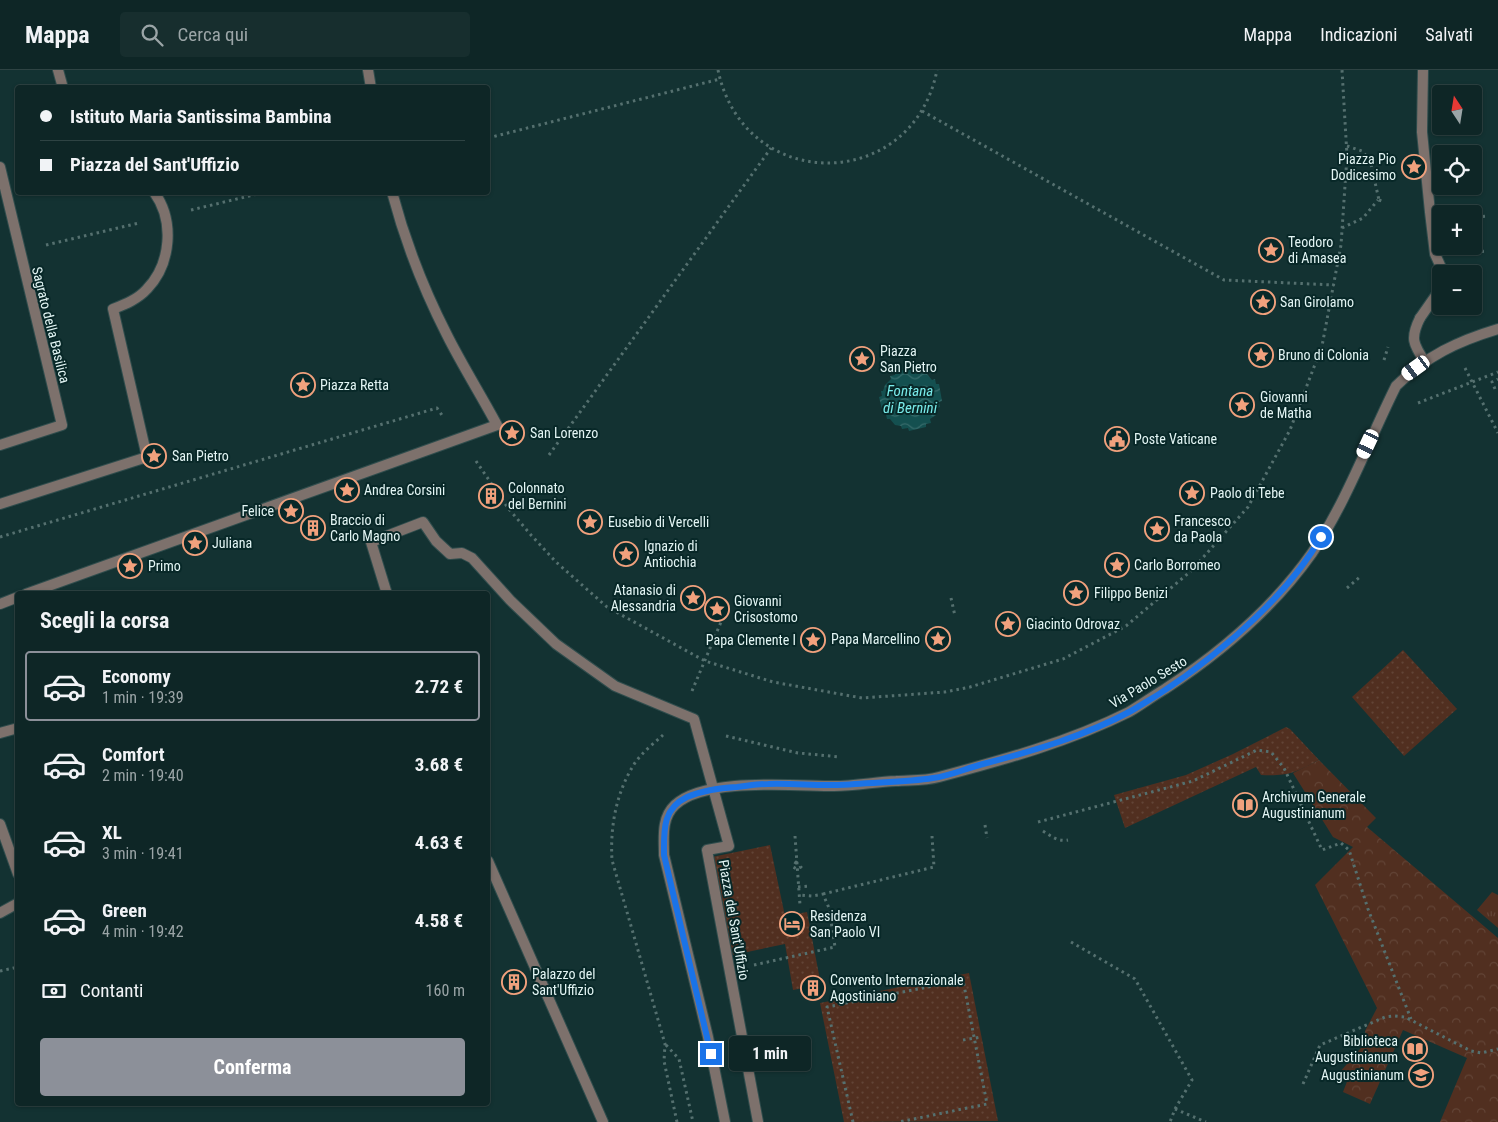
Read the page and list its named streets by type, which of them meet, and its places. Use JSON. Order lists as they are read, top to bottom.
{
  "streets": {
    "street": ["Sagrato della Basilica", "Via Paolo Sesto", "Piazza del Sant'Uffizio"]
  },
  "crossings": [
    ["Via Paolo Sesto", "Piazza del Sant'Uffizio"]
  ],
  "water": ["Fontana di Bernini"],
  "places": {
    "place": [
      "Piazza Pio Dodicesimo",
      "Teodoro di Amasea",
      "San Girolamo",
      "Bruno di Colonia",
      "Piazza San Pietro",
      "Piazza Retta",
      "Giovanni de Matha",
      "San Lorenzo",
      "San Pietro",
      "Andrea Corsini",
      "Paolo di Tebe",
      "Felice",
      "Eusebio di Vercelli",
      "Francesco da Paola",
      "Juliana",
      "Ignazio di Antiochia",
      "Carlo Borromeo",
      "Primo",
      "Filippo Benizi",
      "Atanasio di Alessandria",
      "Giovanni Crisostomo",
      "Giacinto Odrovaz",
      "Papa Marcellino",
      "Papa Clemente I"
    ],
    "public building": ["Poste Vaticane"],
    "building": [
      "Colonnato del Bernini",
      "Braccio di Carlo Magno",
      "Palazzo del Sant'Uffizio",
      "Convento Internazionale Agostiniano"
    ],
    "library": ["Archivum Generale Augustinianum", "Biblioteca Augustinianum"],
    "hotel": ["Residenza San Paolo VI"],
    "school or university": ["Augustinianum"]
  },
  "north": "top",
  "page": {
    "header": "Mappa",
    "search": "Cerca qui",
    "nav": ["Mappa", "Indicazioni", "Salvati"],
    "map_buttons": ["+", "−"],
    "banner": ["Istituto Maria Santissima Bambina", "Piazza del Sant'Uffizio"],
    "heading": "Scegli la corsa",
    "list": [
      {
        "name": "Economy",
        "note": "1 min · 19:39",
        "value": "2.72 €"
      },
      {
        "name": "Comfort",
        "note": "2 min · 19:40",
        "value": "3.68 €"
      },
      {
        "name": "XL",
        "note": "3 min · 19:41",
        "value": "4.63 €"
      },
      {
        "name": "Green",
        "note": "4 min · 19:42",
        "value": "4.58 €"
      }
    ],
    "pay": ["Contanti", "160 m"],
    "buttons": "Conferma",
    "bubble": "1 min"
  }
}
